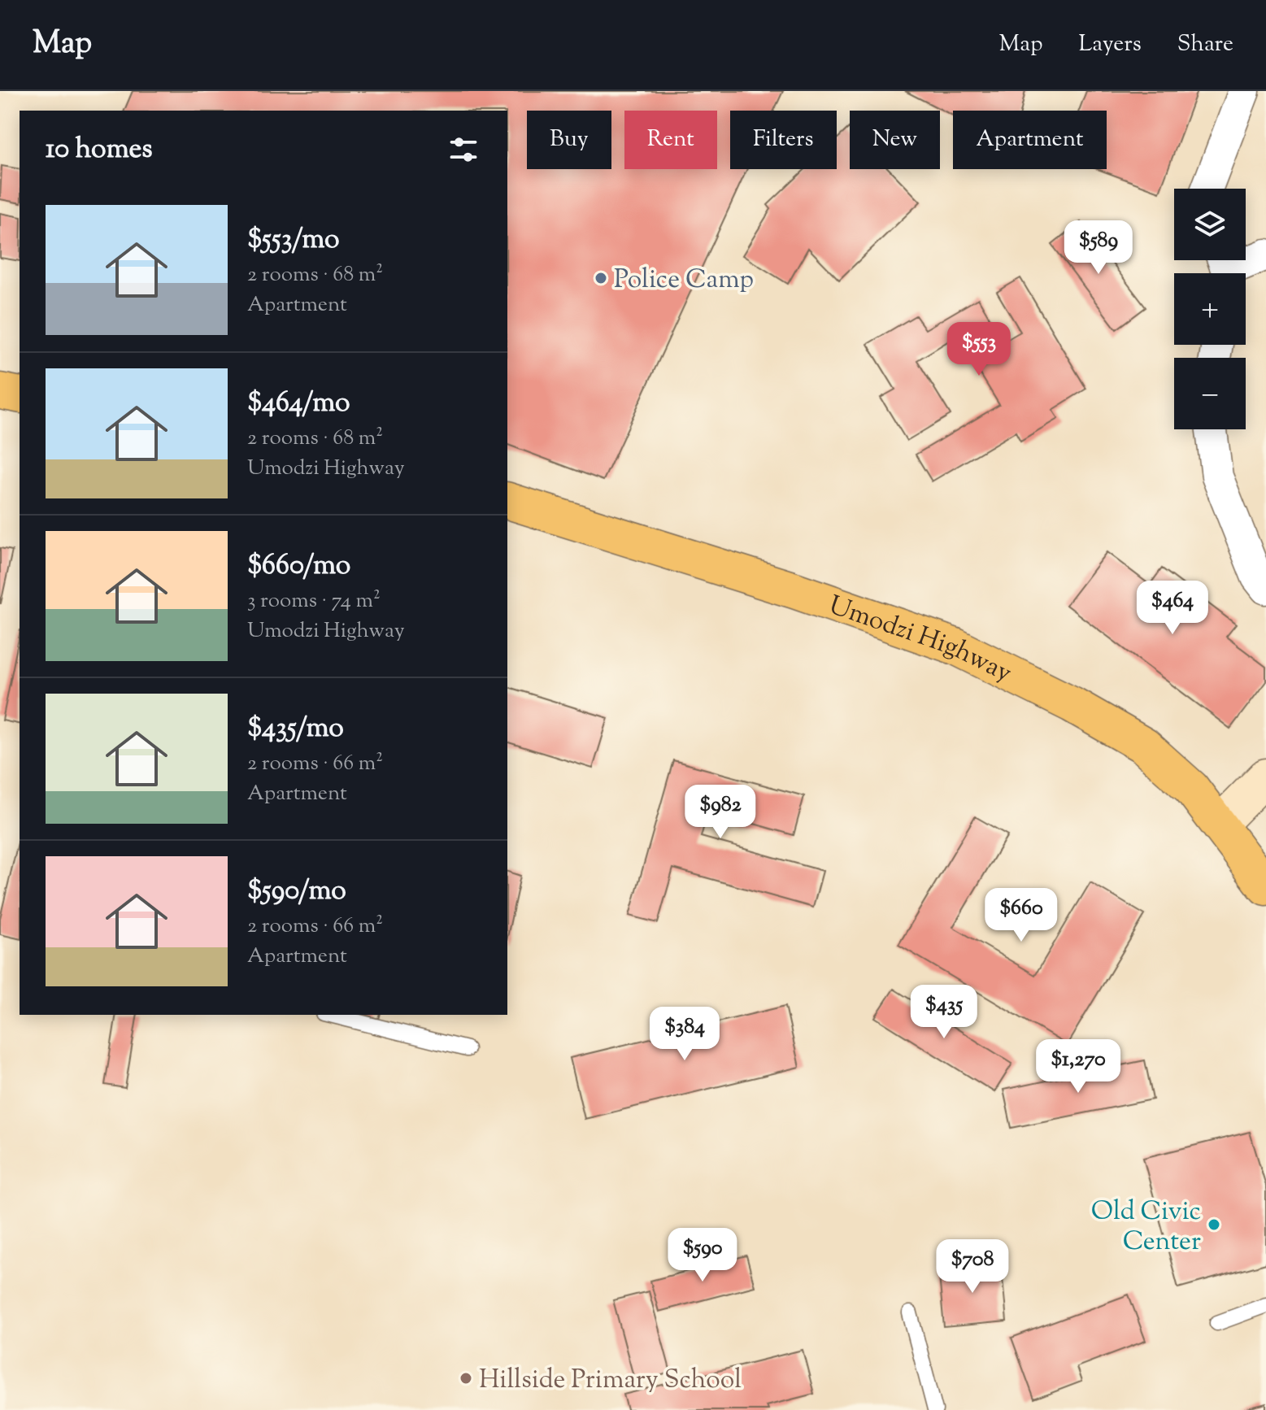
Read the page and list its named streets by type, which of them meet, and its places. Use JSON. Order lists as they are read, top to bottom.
{
  "streets": {
    "highway": ["Umodzi Highway"]
  },
  "places": ["Police Camp", "Old Civic Center", "Hillside Primary School"],
  "page": {
    "header": "Map",
    "nav": ["Map", "Layers", "Share"],
    "chip": [
      "Buy",
      "Rent",
      "Filters",
      "New",
      "Apartment"
    ],
    "heading": "10 homes",
    "map_buttons": ["+", "−"],
    "list": [
      {
        "name": "$553/mo",
        "note": "2 rooms · 68 m² · Apartment"
      },
      {
        "name": "$464/mo",
        "note": "2 rooms · 68 m² · Umodzi Highway"
      },
      {
        "name": "$660/mo",
        "note": "3 rooms · 74 m² · Umodzi Highway"
      },
      {
        "name": "$435/mo",
        "note": "2 rooms · 66 m² · Apartment"
      },
      {
        "name": "$590/mo",
        "note": "2 rooms · 66 m² · Apartment"
      }
    ],
    "price": [
      "$589",
      "$553",
      "$464",
      "$982",
      "$660",
      "$435",
      "$384",
      "$1,270",
      "$590",
      "$708"
    ]
  }
}
